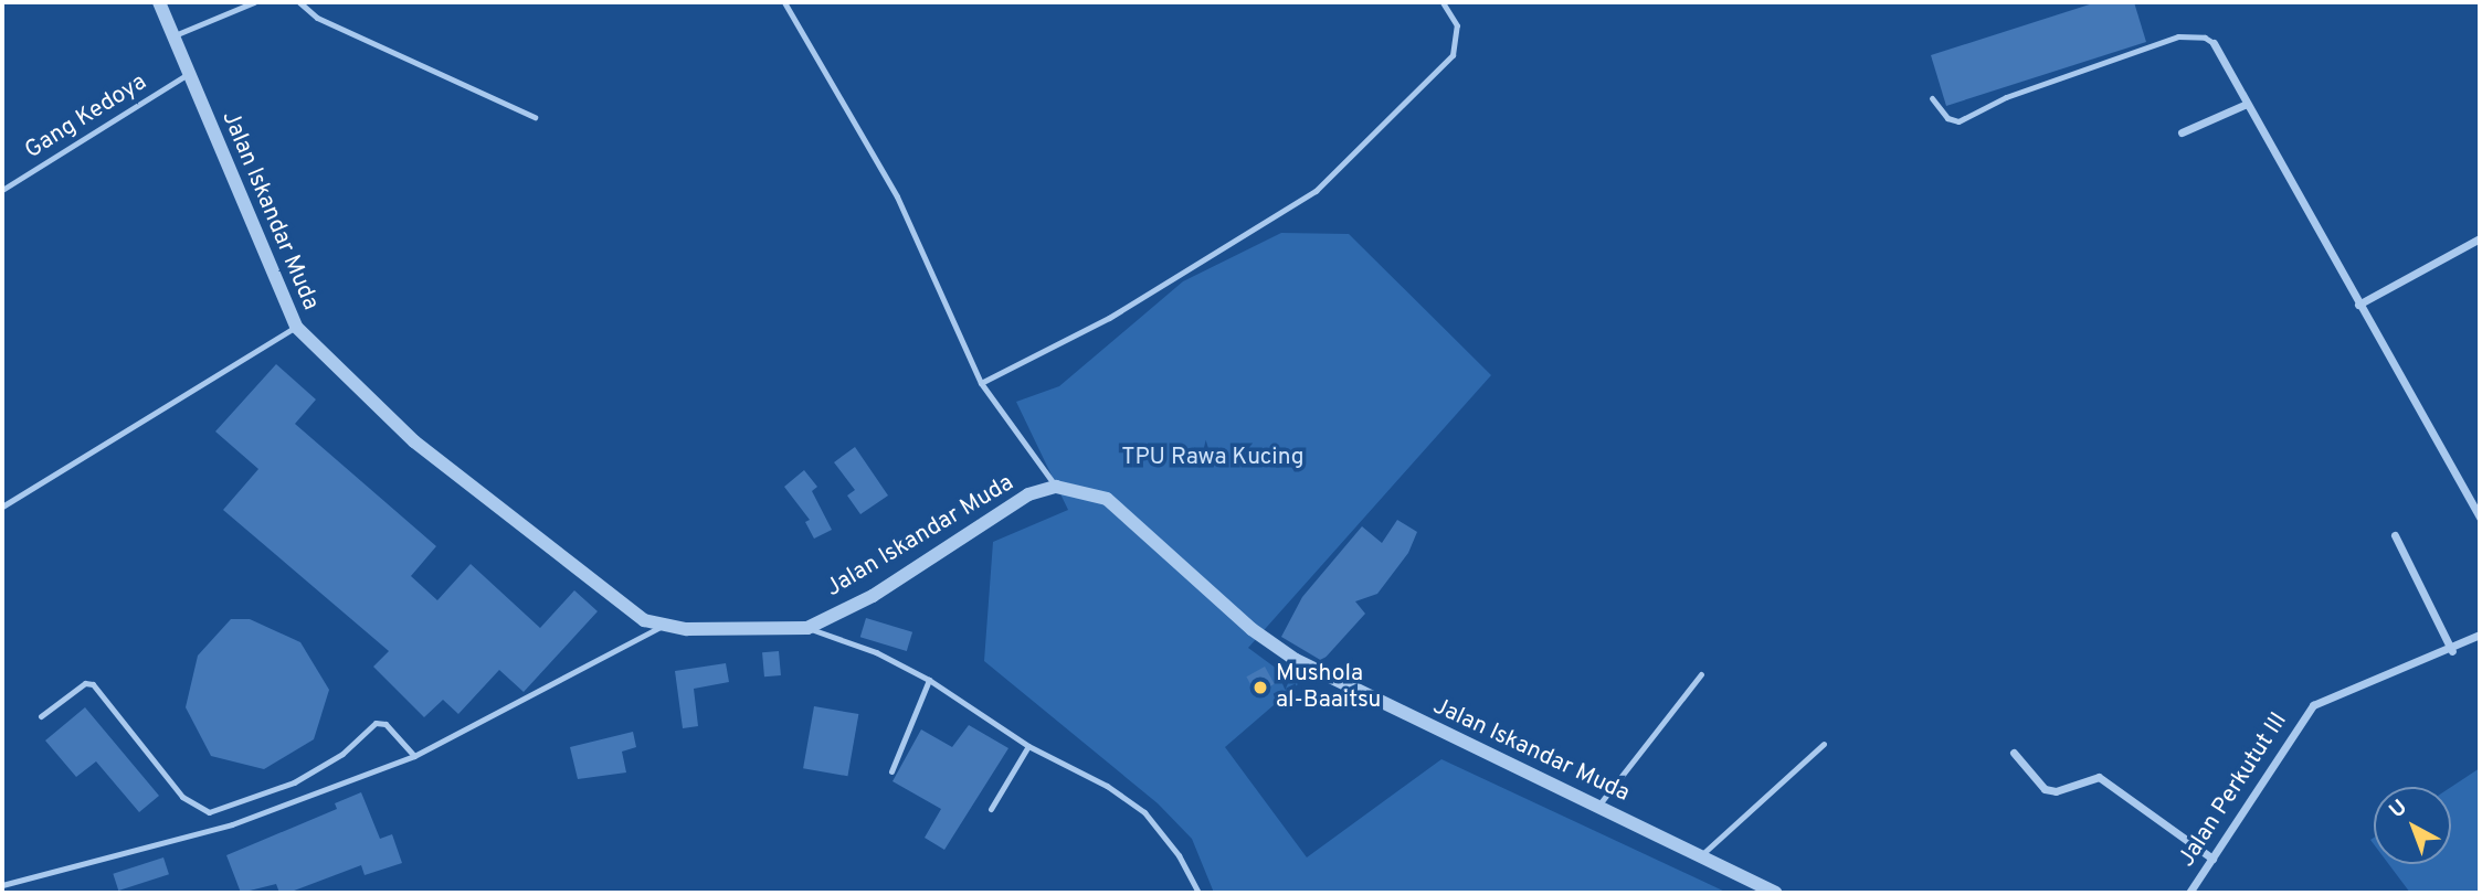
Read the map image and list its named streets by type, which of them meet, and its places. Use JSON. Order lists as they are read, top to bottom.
{
  "streets": {
    "street": ["Jalan Iskandar Muda", "Jalan Perkutut III"],
    "lane": ["Gang Kedoya"]
  },
  "crossings": [
    ["Gang Kedoya", "Jalan Iskandar Muda"]
  ],
  "parks": ["TPU Rawa Kucing"],
  "places": ["Mushola al-Baaitsu"],
  "north": "top left"
}
